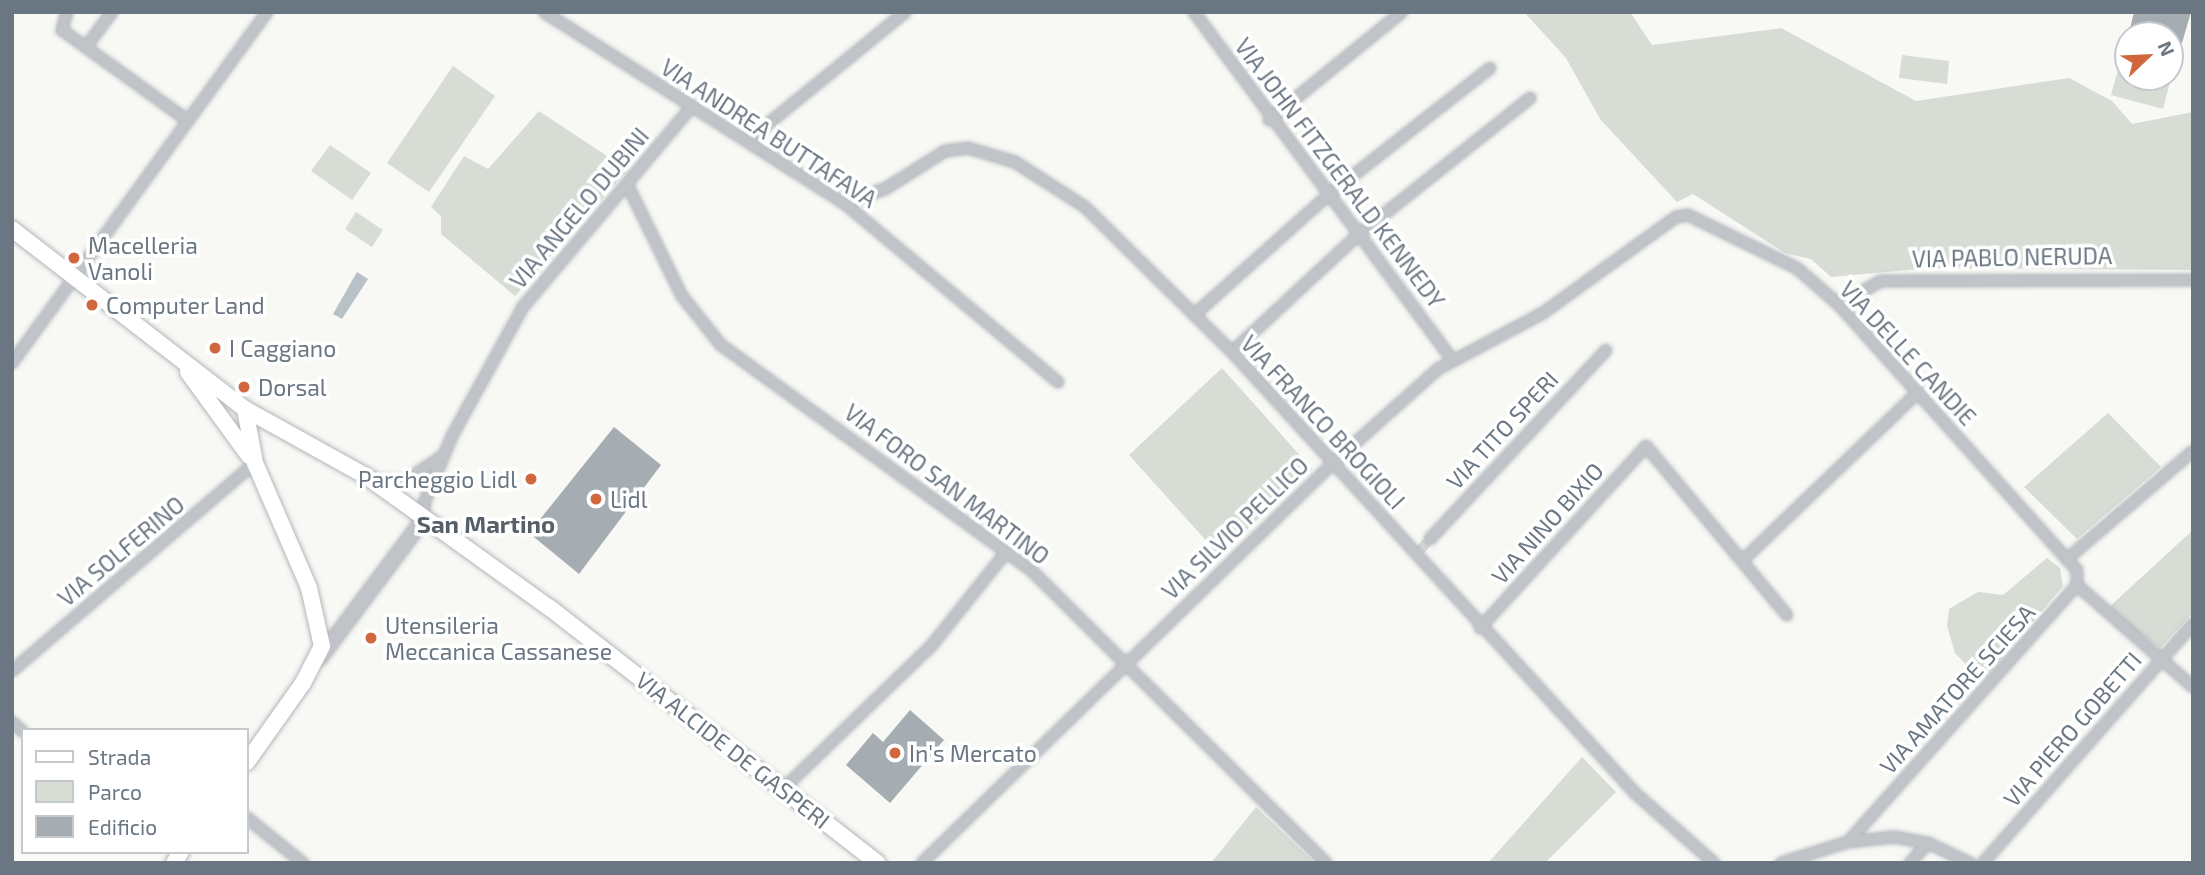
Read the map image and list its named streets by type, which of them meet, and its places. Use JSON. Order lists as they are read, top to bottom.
{
  "streets": {
    "main road": ["VIA ALCIDE DE GASPERI"],
    "street": [
      "VIA ANDREA BUTTAFAVA",
      "VIA JOHN FITZGERALD KENNEDY",
      "VIA ANGELO DUBINI",
      "VIA PABLO NERUDA",
      "VIA DELLE CANDIE",
      "VIA FRANCO BROGIOLI",
      "VIA TITO SPERI",
      "VIA FORO SAN MARTINO",
      "VIA NINO BIXIO",
      "VIA SILVIO PELLICO",
      "VIA SOLFERINO",
      "VIA AMATORE SCIESA",
      "VIA PIERO GOBETTI"
    ]
  },
  "crossings": [
    ["VIA ANDREA BUTTAFAVA", "VIA ANGELO DUBINI"],
    ["VIA ANDREA BUTTAFAVA", "VIA FRANCO BROGIOLI"],
    ["VIA JOHN FITZGERALD KENNEDY", "VIA SILVIO PELLICO"],
    ["VIA ANGELO DUBINI", "VIA FORO SAN MARTINO"],
    ["VIA ANGELO DUBINI", "VIA ALCIDE DE GASPERI"],
    ["VIA PABLO NERUDA", "VIA DELLE CANDIE"],
    ["VIA DELLE CANDIE", "VIA SILVIO PELLICO"],
    ["VIA FRANCO BROGIOLI", "VIA NINO BIXIO"],
    ["VIA FRANCO BROGIOLI", "VIA SILVIO PELLICO"],
    ["VIA FORO SAN MARTINO", "VIA SILVIO PELLICO"]
  ],
  "districts": ["San Martino"],
  "places": [
    "Macelleria Vanoli",
    "Computer Land",
    "I Caggiano",
    "Dorsal",
    "Parcheggio Lidl",
    "Lidl",
    "Utensileria Meccanica Cassanese",
    "In's Mercato"
  ],
  "legend": ["Strada", "Parco", "Edificio"],
  "north": "top right"
}
